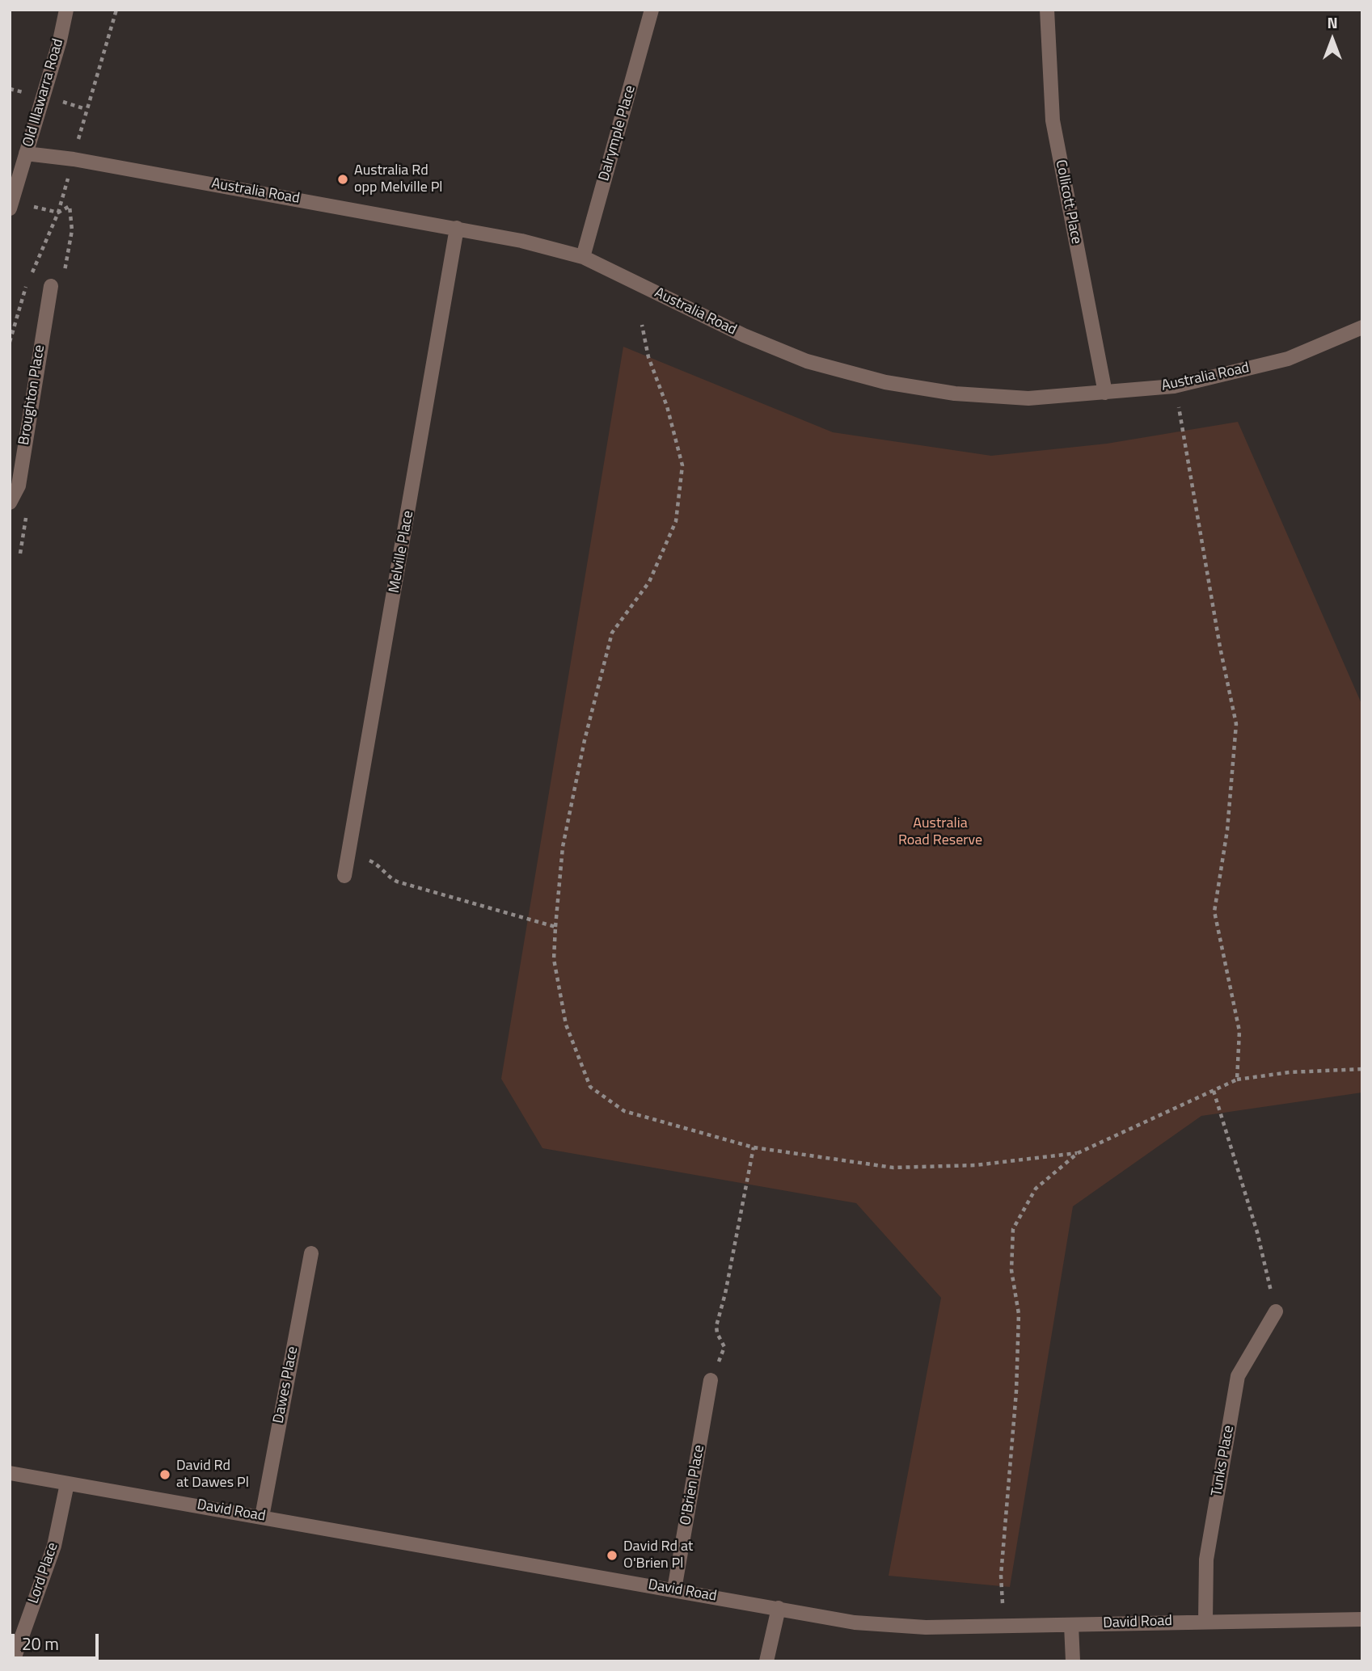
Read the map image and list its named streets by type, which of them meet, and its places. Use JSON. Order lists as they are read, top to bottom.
{
  "streets": {
    "street": [
      "Old Illawarra Road",
      "Dalrymple Place",
      "Australia Road",
      "Collicott Place",
      "Broughton Place",
      "Melville Place",
      "Dawes Place",
      "Tunks Place",
      "O'Brien Place",
      "David Road",
      "Lord Place"
    ]
  },
  "crossings": [
    ["Old Illawarra Road", "Australia Road"],
    ["Dalrymple Place", "Australia Road"],
    ["Australia Road", "Collicott Place"],
    ["Australia Road", "Melville Place"],
    ["Dawes Place", "David Road"],
    ["Tunks Place", "David Road"],
    ["O'Brien Place", "David Road"],
    ["David Road", "Lord Place"]
  ],
  "parks": ["Australia Road Reserve"],
  "places": ["Australia Rd opp Melville Pl", "David Rd at Dawes Pl", "David Rd at O'Brien Pl"],
  "scale_bar": "20 m",
  "north": "top"
}
